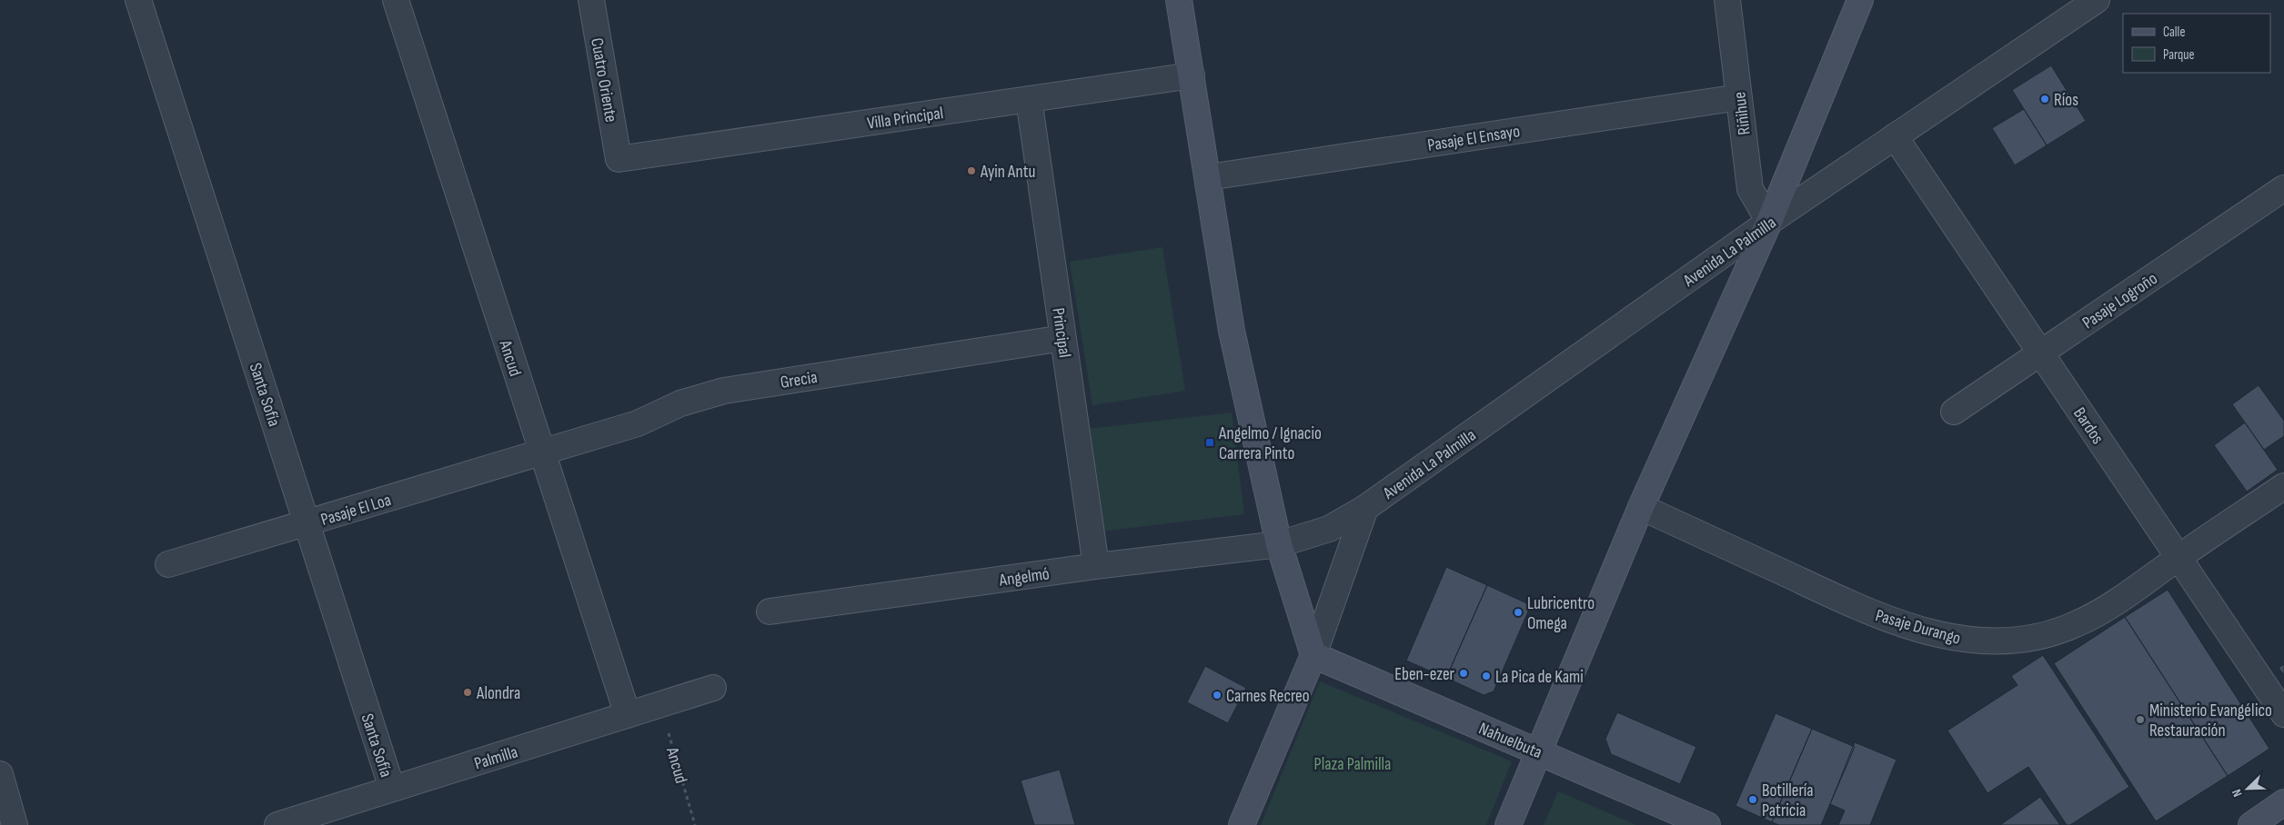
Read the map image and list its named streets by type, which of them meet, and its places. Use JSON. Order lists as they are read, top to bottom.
{
  "streets": {
    "main road": ["Nahuelbuta"],
    "street": [
      "Cuatro Oriente",
      "Riñihue",
      "Villa Principal",
      "Pasaje El Ensayo",
      "Avenida La Palmilla",
      "Pasaje Logroño",
      "Principal",
      "Ancud",
      "Grecia",
      "Santa Sofía",
      "Bardos",
      "Pasaje El Loa",
      "Angelmó",
      "Pasaje Durango",
      "Palmilla"
    ]
  },
  "crossings": [
    ["Cuatro Oriente", "Villa Principal"],
    ["Riñihue", "Pasaje El Ensayo"],
    ["Riñihue", "Avenida La Palmilla"],
    ["Villa Principal", "Principal"],
    ["Avenida La Palmilla", "Bardos"],
    ["Avenida La Palmilla", "Angelmó"],
    ["Avenida La Palmilla", "Nahuelbuta"],
    ["Pasaje Logroño", "Bardos"],
    ["Principal", "Grecia"],
    ["Principal", "Angelmó"],
    ["Ancud", "Grecia"],
    ["Ancud", "Pasaje El Loa"],
    ["Ancud", "Palmilla"],
    ["Grecia", "Pasaje El Loa"],
    ["Santa Sofía", "Pasaje El Loa"],
    ["Santa Sofía", "Palmilla"],
    ["Bardos", "Pasaje Durango"]
  ],
  "parks": ["Plaza Palmilla"],
  "places": {
    "other": [
      "Ríos",
      "Ayin Antu",
      "Lubricentro Omega",
      "Eben-ezer",
      "La Pica de Kami",
      "Alondra",
      "Carnes Recreo",
      "Ministerio Evangélico Restauración",
      "Botillería Patricia"
    ],
    "transit": ["Angelmo / Ignacio Carrera Pinto"]
  },
  "legend": ["Calle", "Parque"],
  "north": "bottom left"
}
